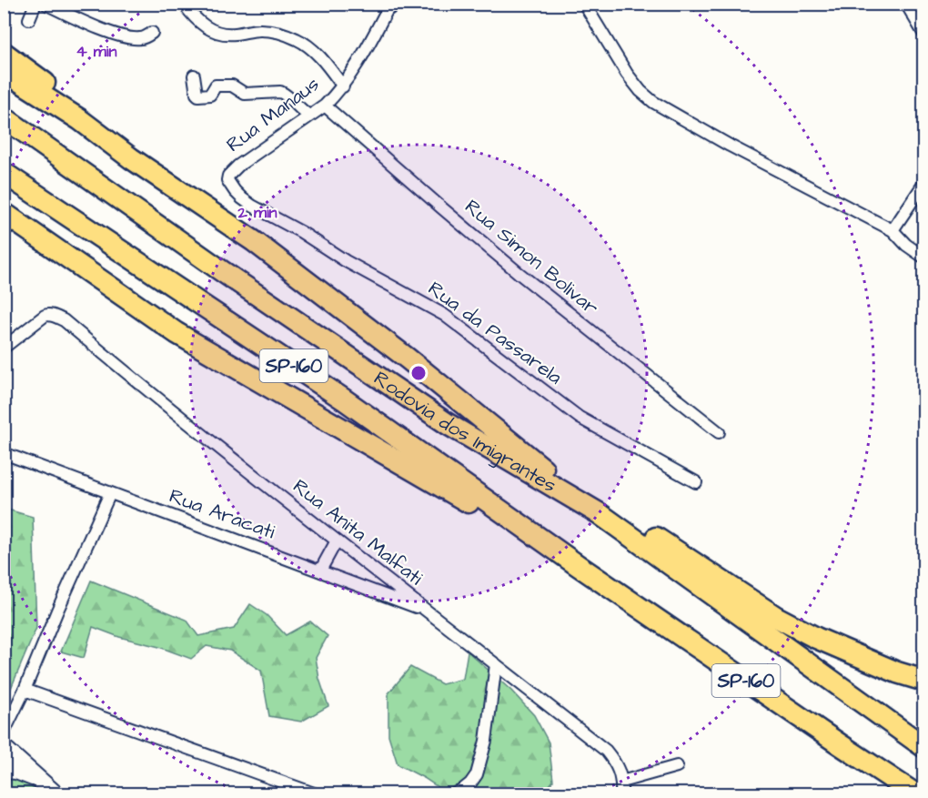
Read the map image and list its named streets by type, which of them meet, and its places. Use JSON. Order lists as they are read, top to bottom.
{
  "streets": {
    "highway": ["SP-160", "Rodovia dos Imigrantes"],
    "street": [
      "Rua Manaus",
      "Rua Simon Bolivar",
      "Rua da Passarela",
      "Rua Aracati",
      "Rua Anita Malfati"
    ]
  },
  "crossings": [
    ["Rua Manaus", "Rua Simon Bolivar"],
    ["Rua Manaus", "Rua da Passarela"],
    ["Rua Aracati", "Rua Anita Malfati"]
  ],
  "rings": ["4 min", "2 min"]
}
